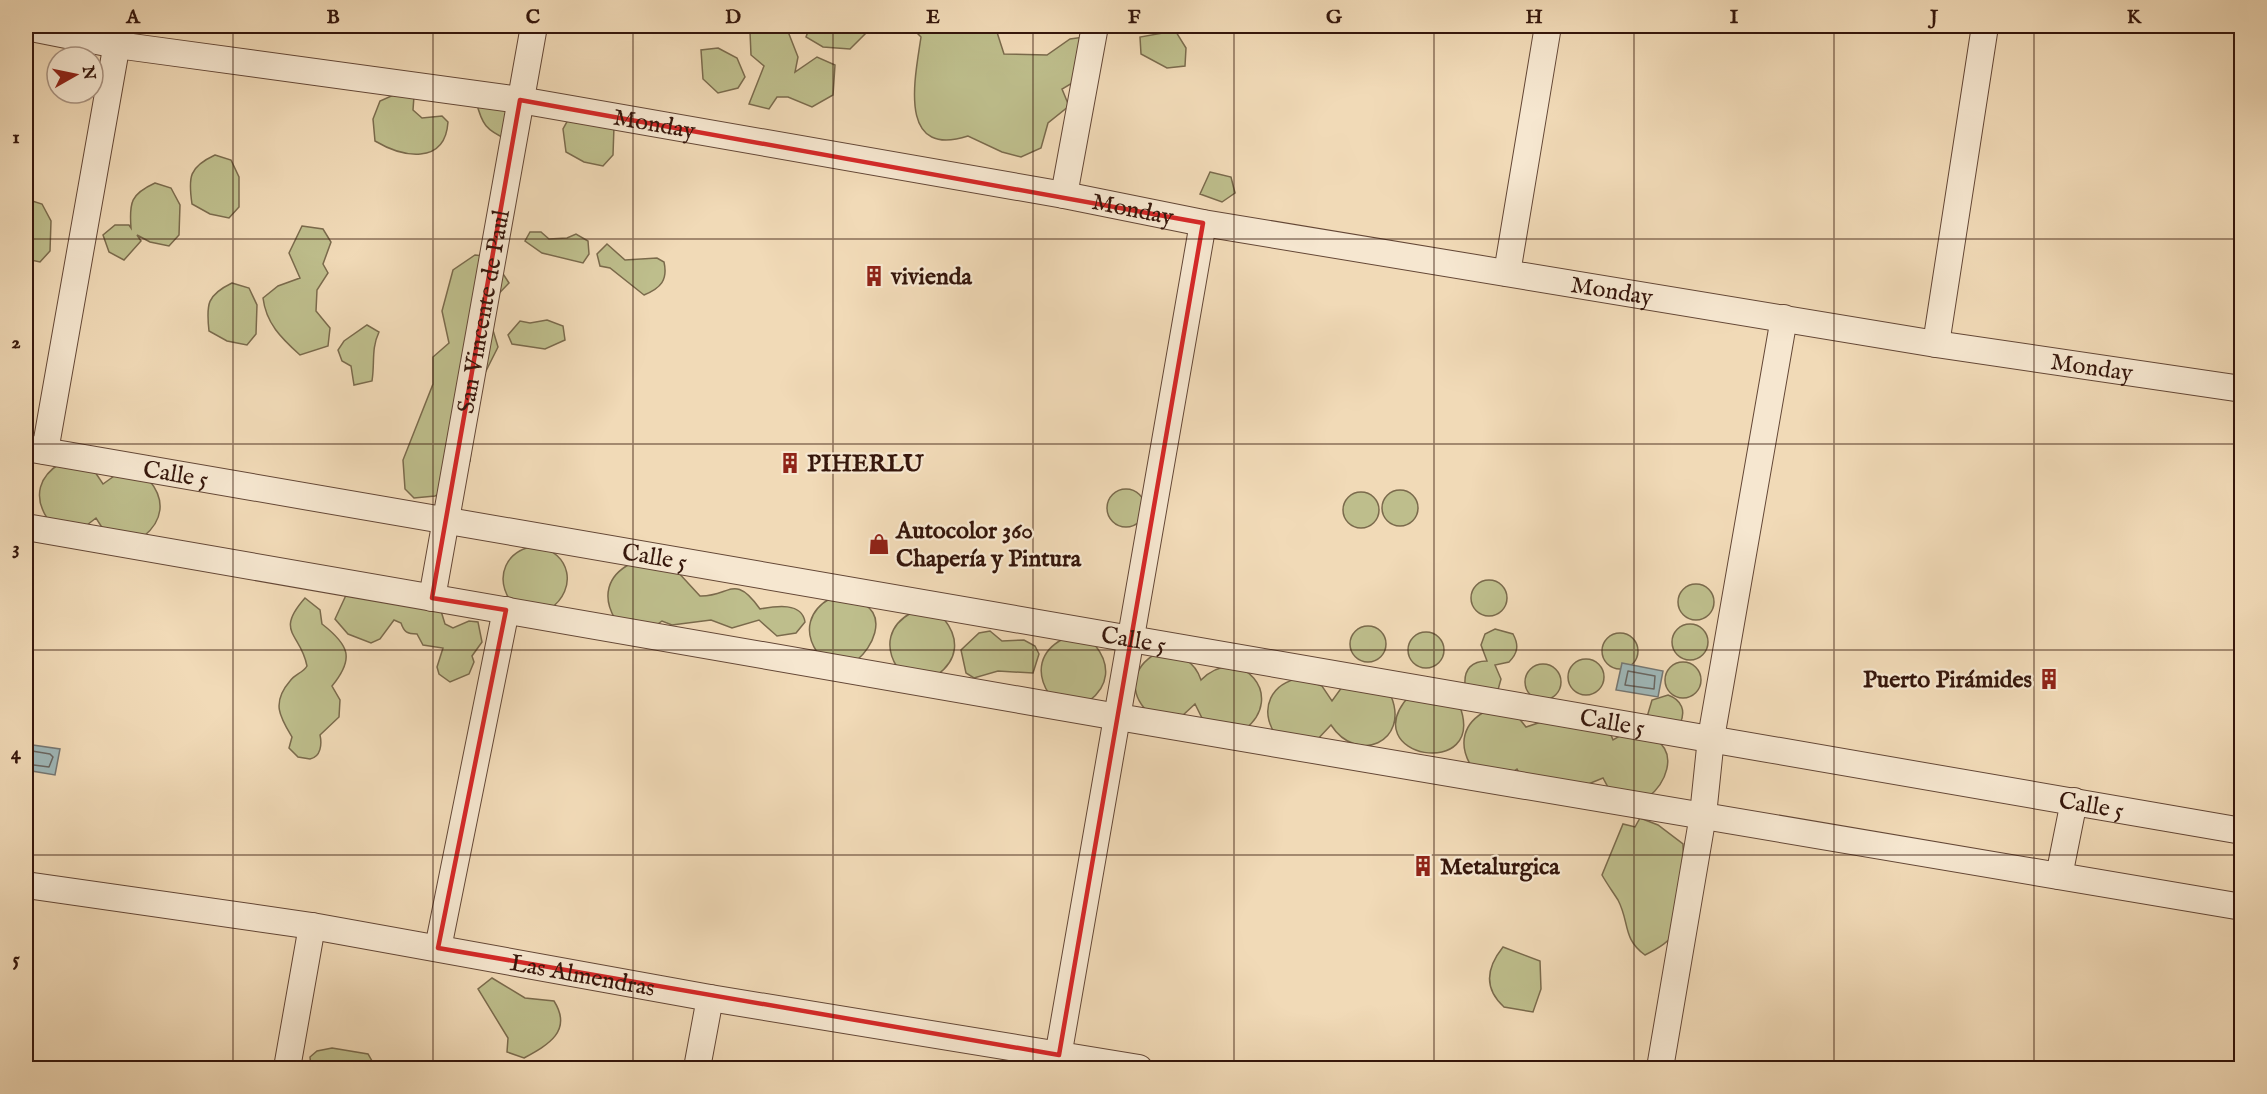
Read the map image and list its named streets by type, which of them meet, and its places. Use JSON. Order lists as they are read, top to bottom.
{
  "streets": {
    "street": [
      "Monday",
      "San Vincente de Paul",
      "Calle 5",
      "Las Almendras"
    ]
  },
  "crossings": [
    ["Monday", "San Vincente de Paul"],
    ["San Vincente de Paul", "Calle 5"]
  ],
  "places": {
    "building": [
      "vivienda",
      "PIHERLU",
      "Puerto Pirámides",
      "Metalurgica"
    ],
    "shop": ["Autocolor 360 Chapería y Pintura"]
  },
  "north": "right",
  "grid": {
    "columns": [
      "A",
      "B",
      "C",
      "D",
      "E",
      "F",
      "G",
      "H",
      "I",
      "J",
      "K"
    ],
    "rows": [
      "1",
      "2",
      "3",
      "4",
      "5"
    ]
  }
}
